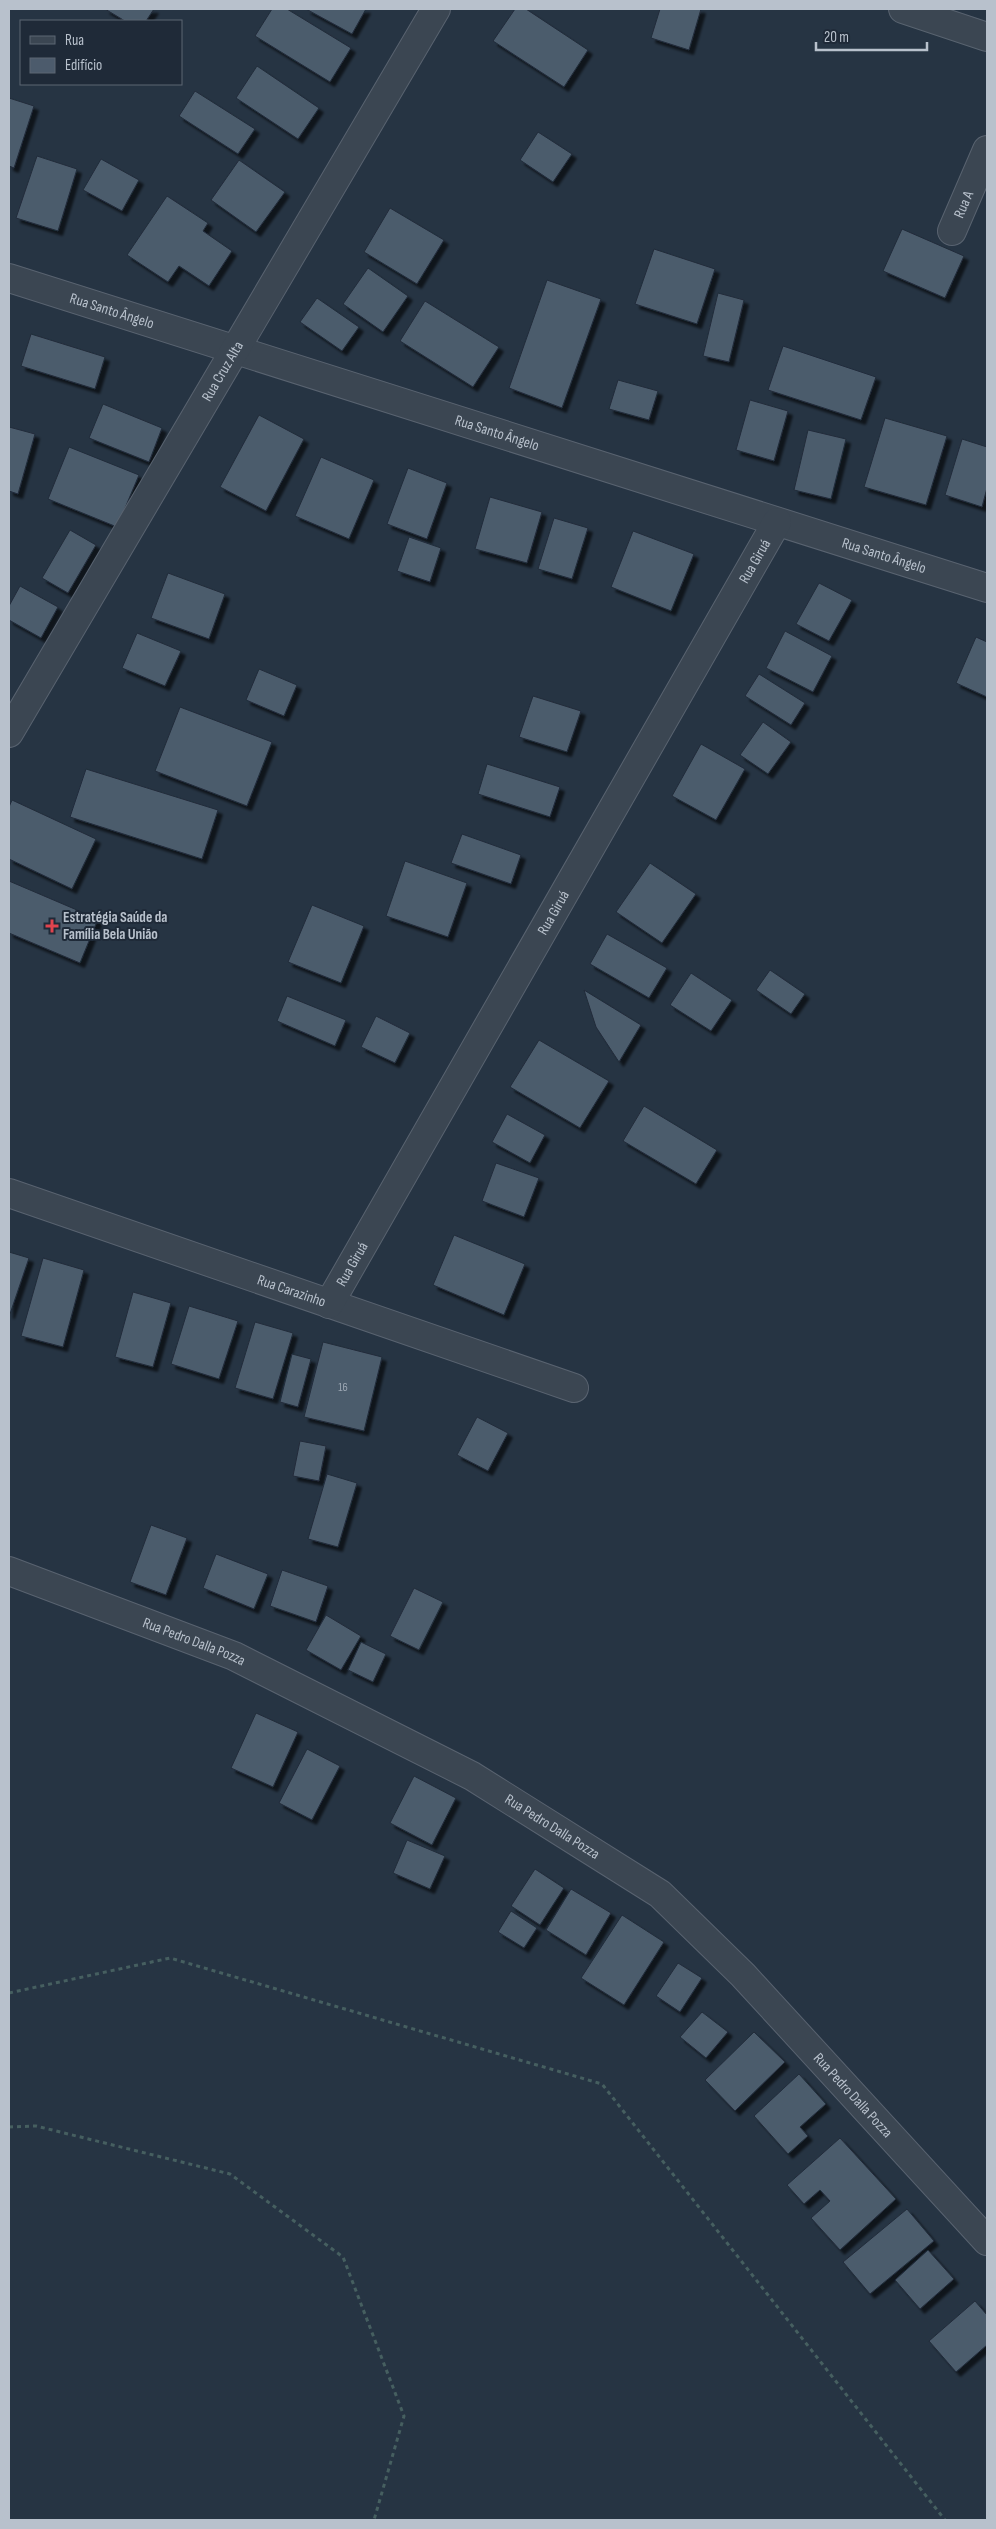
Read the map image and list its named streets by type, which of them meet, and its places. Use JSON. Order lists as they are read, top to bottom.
{
  "streets": {
    "street": [
      "Rua A",
      "Rua Santo Ângelo",
      "Rua Cruz Alta",
      "Rua Giruá",
      "Rua Carazinho",
      "Rua Pedro Dalla Pozza"
    ]
  },
  "crossings": [
    ["Rua Santo Ângelo", "Rua Cruz Alta"],
    ["Rua Santo Ângelo", "Rua Giruá"],
    ["Rua Giruá", "Rua Carazinho"]
  ],
  "places": {
    "health": ["Estratégia Saúde da Família Bela União"]
  },
  "house_numbers": ["16"],
  "legend": ["Rua", "Edifício"],
  "scale_bar": "20 m"
}
